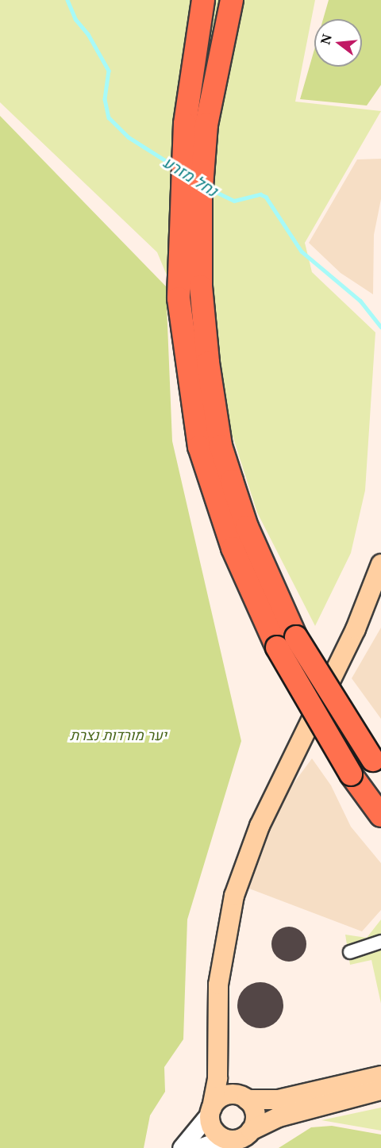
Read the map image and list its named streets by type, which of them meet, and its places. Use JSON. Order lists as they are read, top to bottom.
{
  "water": ["נחל מזרע"],
  "parks": ["יער מורדות נצרת"],
  "north": "left"
}
